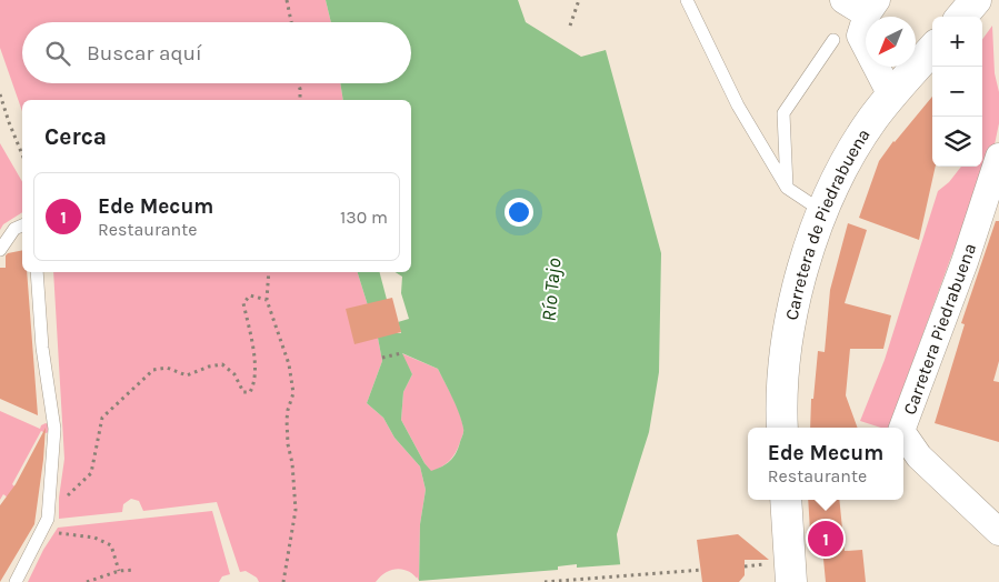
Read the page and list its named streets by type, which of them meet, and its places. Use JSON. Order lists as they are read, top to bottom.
{
  "streets": {
    "main road": ["Carretera de Piedrabuena"],
    "street": ["Carretera Piedrabuena"]
  },
  "water": ["Río Tajo"],
  "north": "bottom left",
  "page": {
    "map_buttons": ["+", "−"],
    "search": "Buscar aquí",
    "heading": "Cerca",
    "list": [
      {
        "mark": "1",
        "name": "Ede Mecum",
        "note": "Restaurante",
        "value": "130 m"
      }
    ],
    "popup": ["Ede Mecum", "Restaurante"],
    "pins": "1"
  }
}
